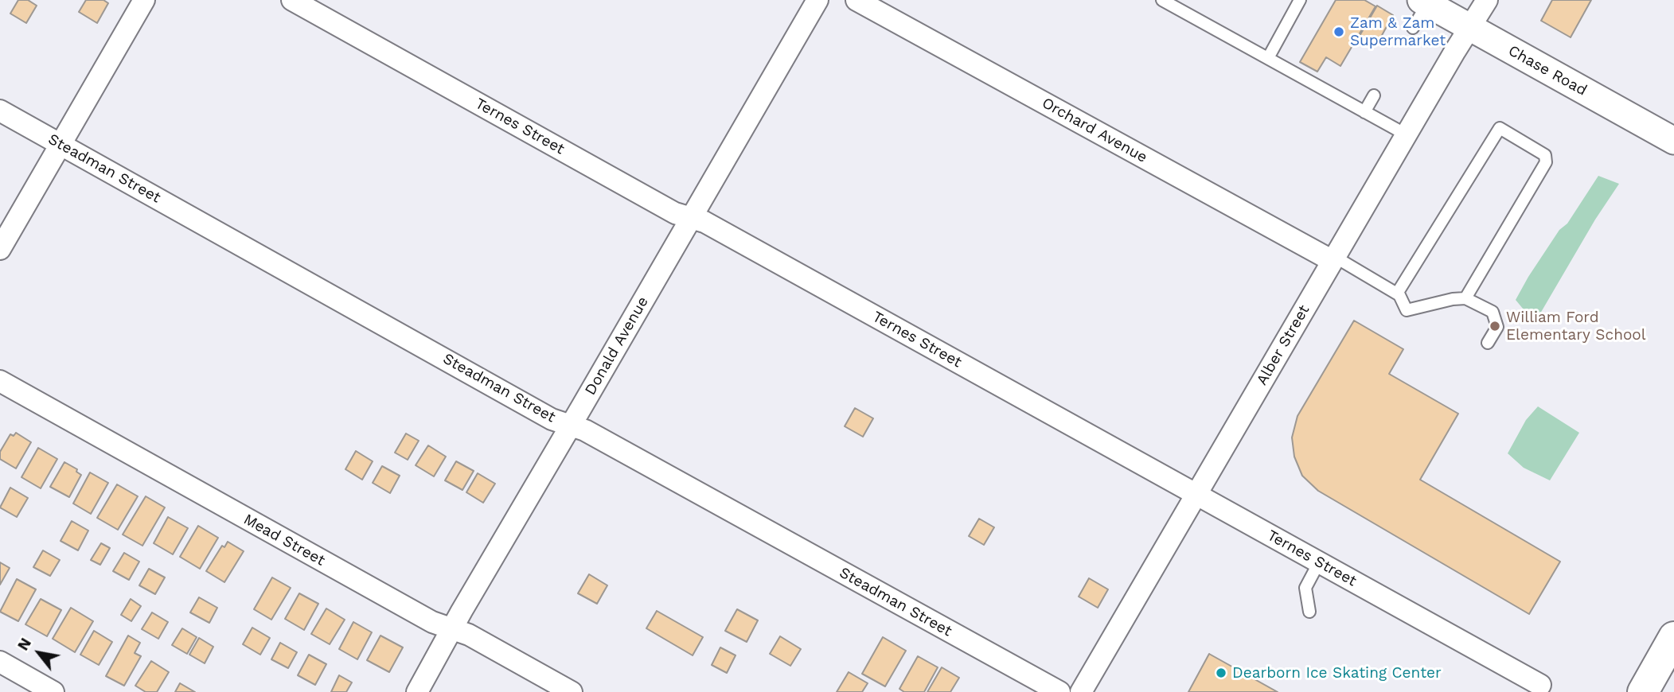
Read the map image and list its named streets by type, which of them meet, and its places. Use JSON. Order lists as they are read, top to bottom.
{
  "streets": {
    "street": [
      "Chase Road",
      "Ternes Street",
      "Orchard Avenue",
      "Steadman Street",
      "Alber Street",
      "Donald Avenue",
      "Mead Street"
    ]
  },
  "crossings": [
    ["Chase Road", "Alber Street"],
    ["Ternes Street", "Alber Street"],
    ["Ternes Street", "Donald Avenue"],
    ["Orchard Avenue", "Alber Street"],
    ["Steadman Street", "Donald Avenue"],
    ["Donald Avenue", "Mead Street"]
  ],
  "places": ["Zam & Zam Supermarket", "William Ford Elementary School", "Dearborn Ice Skating Center"],
  "north": "top left"
}
